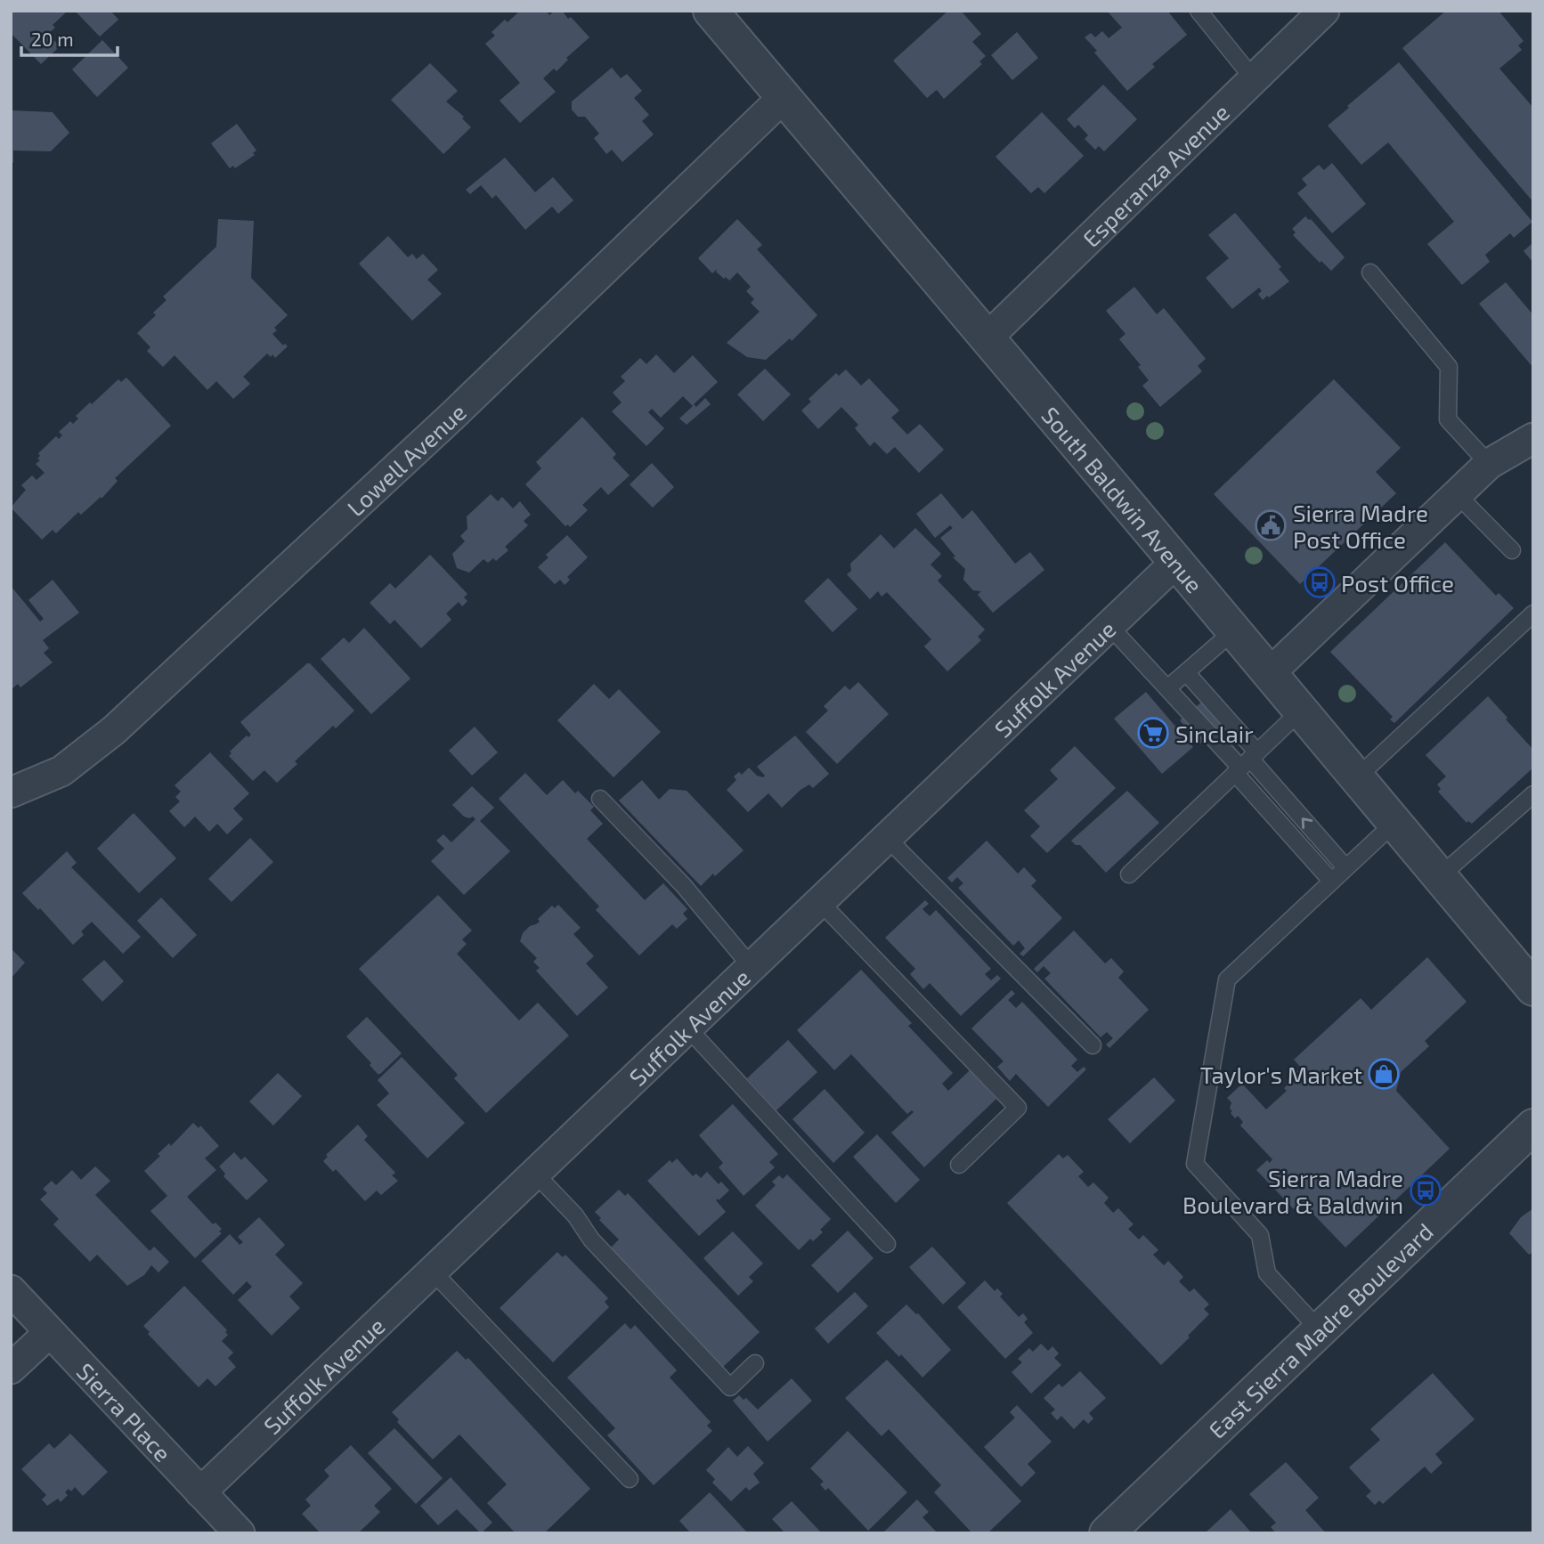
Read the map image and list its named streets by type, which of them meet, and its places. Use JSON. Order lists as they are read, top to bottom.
{
  "streets": {
    "street": [
      "Esperanza Avenue",
      "Lowell Avenue",
      "South Baldwin Avenue",
      "Suffolk Avenue",
      "East Sierra Madre Boulevard",
      "Sierra Place"
    ]
  },
  "crossings": [
    ["Esperanza Avenue", "South Baldwin Avenue"],
    ["Lowell Avenue", "South Baldwin Avenue"],
    ["South Baldwin Avenue", "Suffolk Avenue"],
    ["Suffolk Avenue", "Sierra Place"]
  ],
  "places": {
    "public building": ["Sierra Madre Post Office"],
    "bus stop": ["Post Office", "Sierra Madre Boulevard & Baldwin"],
    "supermarket": ["Sinclair"],
    "shop": ["Taylor's Market"]
  },
  "scale_bar": "20 m"
}
